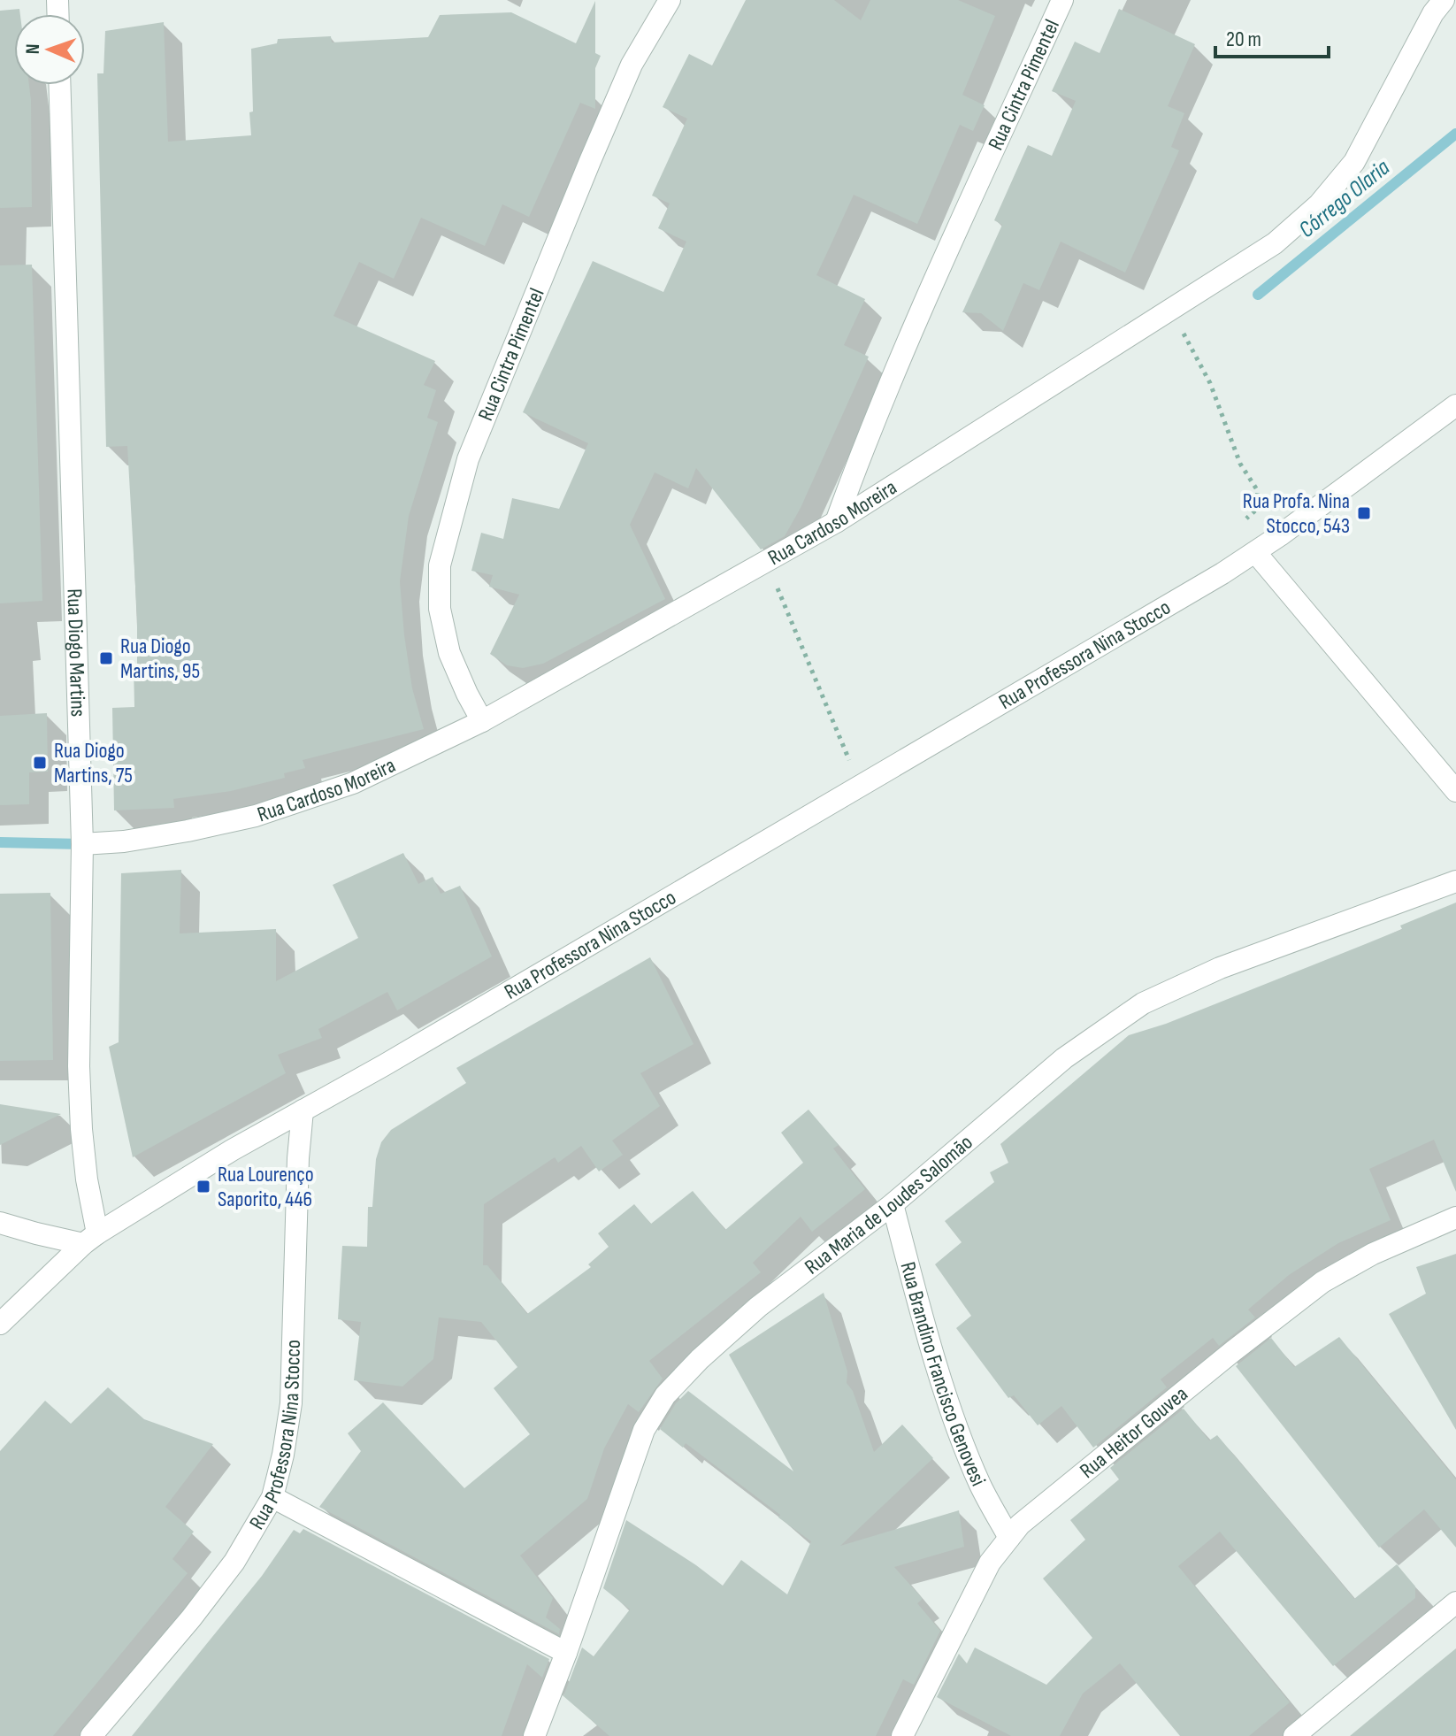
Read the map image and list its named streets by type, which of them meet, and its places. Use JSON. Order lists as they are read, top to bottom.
{
  "streets": {
    "street": [
      "Rua Cintra Pimentel",
      "Rua Cardoso Moreira",
      "Rua Diogo Martins",
      "Rua Professora Nina Stocco",
      "Rua Maria de Loudes Salomão",
      "Rua Brandino Francisco Genovesi",
      "Rua Heitor Gouvea"
    ]
  },
  "crossings": [
    ["Rua Cintra Pimentel", "Rua Cardoso Moreira"],
    ["Rua Cardoso Moreira", "Rua Diogo Martins"],
    ["Rua Maria de Loudes Salomão", "Rua Brandino Francisco Genovesi"],
    ["Rua Brandino Francisco Genovesi", "Rua Heitor Gouvea"]
  ],
  "water": ["Córrego Olaria"],
  "places": {
    "transit": [
      "Rua Profa. Nina Stocco, 543",
      "Rua Diogo Martins, 95",
      "Rua Diogo Martins, 75",
      "Rua Lourenço Saporito, 446"
    ]
  },
  "scale_bar": "20 m",
  "north": "left"
}
